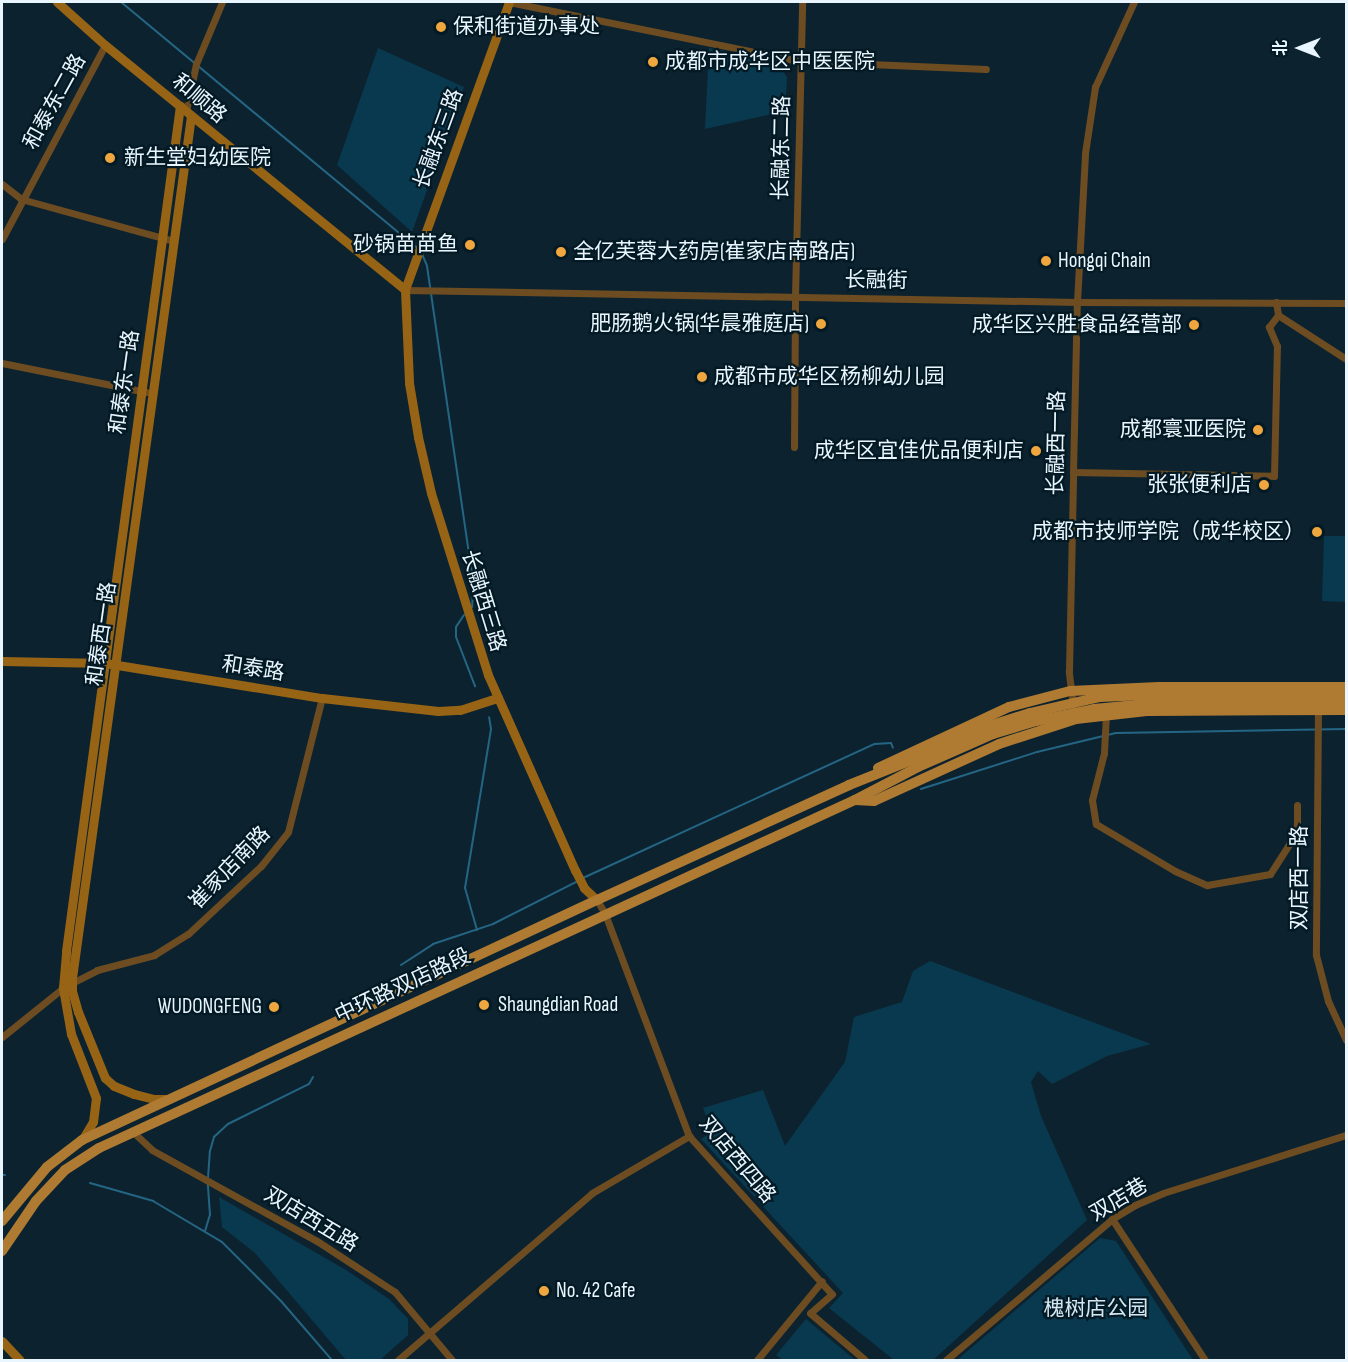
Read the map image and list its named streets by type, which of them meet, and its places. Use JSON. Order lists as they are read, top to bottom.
{
  "streets": {
    "main road": ["中环路双店路段"],
    "street": [
      "和顺路",
      "和泰东二路",
      "长融东三路",
      "长融东二路",
      "长融街",
      "和泰东一路",
      "长融西一路",
      "长融西三路",
      "和泰西一路",
      "和泰路",
      "崔家店南路",
      "双店西一路",
      "双店西四路",
      "双店巷",
      "双店西五路"
    ]
  },
  "crossings": [
    ["和顺路", "和泰东二路"],
    ["和顺路", "长融东三路"],
    ["和顺路", "长融街"],
    ["和顺路", "和泰东一路"],
    ["和顺路", "长融西三路"],
    ["和顺路", "和泰西一路"],
    ["长融东三路", "长融街"],
    ["长融东三路", "长融西三路"],
    ["长融东二路", "长融街"],
    ["长融街", "长融西一路"],
    ["长融街", "长融西三路"],
    ["和泰东一路", "和泰西一路"],
    ["和泰东一路", "和泰路"],
    ["长融西三路", "和泰路"],
    ["长融西三路", "中环路双店路段"],
    ["长融西三路", "双店西四路"],
    ["和泰西一路", "和泰路"],
    ["和泰西一路", "崔家店南路"],
    ["和泰西一路", "中环路双店路段"],
    ["和泰路", "崔家店南路"],
    ["中环路双店路段", "双店西四路"],
    ["中环路双店路段", "双店西五路"]
  ],
  "parks": ["槐树店公园"],
  "places": [
    "保和街道办事处",
    "成都市成华区中医医院",
    "新生堂妇幼医院",
    "砂锅苗苗鱼",
    "全亿芙蓉大药房(崔家店南路店)",
    "Hongqi Chain",
    "肥肠鹅火锅(华晨雅庭店)",
    "成华区兴胜食品经营部",
    "成都市成华区杨柳幼儿园",
    "成都寰亚医院",
    "成华区宜佳优品便利店",
    "张张便利店",
    "成都市技师学院（成华校区）",
    "Shaungdian Road",
    "WUDONGFENG",
    "No. 42 Cafe"
  ],
  "north": "left"
}
